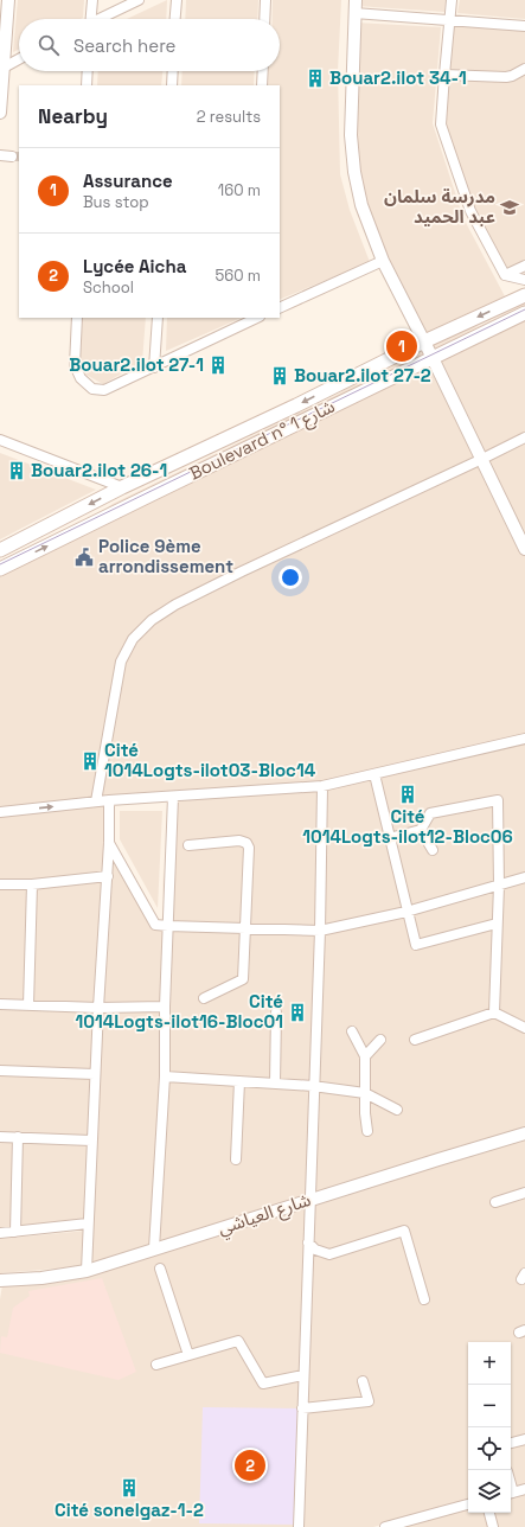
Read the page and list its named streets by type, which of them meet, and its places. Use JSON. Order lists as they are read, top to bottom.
{
  "streets": {
    "main road": ["Boulevard n° شارع 1"],
    "street": ["شارع العياشي"]
  },
  "places": {
    "building": [
      "Bouar2.ilot 34-1",
      "Bouar2.ilot 27-1",
      "Bouar2.ilot 27-2",
      "Bouar2.ilot 26-1",
      "Cité 1014Logts-ilot03-Bloc14",
      "Cité 1014Logts-ilot12-Bloc06",
      "Cité 1014Logts-ilot16-Bloc01",
      "Cité sonelgaz-1-2"
    ],
    "school or university": ["مدرسة سلمان عبد الحميد"],
    "public building": ["Police 9ème arrondissement"]
  },
  "page": {
    "search": "Search here",
    "heading": ["Nearby", "2 results"],
    "list": [
      {
        "mark": "1",
        "name": "Assurance",
        "note": "Bus stop",
        "value": "160 m"
      },
      {
        "mark": "2",
        "name": "Lycée Aicha",
        "note": "School",
        "value": "560 m"
      }
    ],
    "pins": ["1", "2"],
    "map_buttons": ["+", "−"]
  }
}
